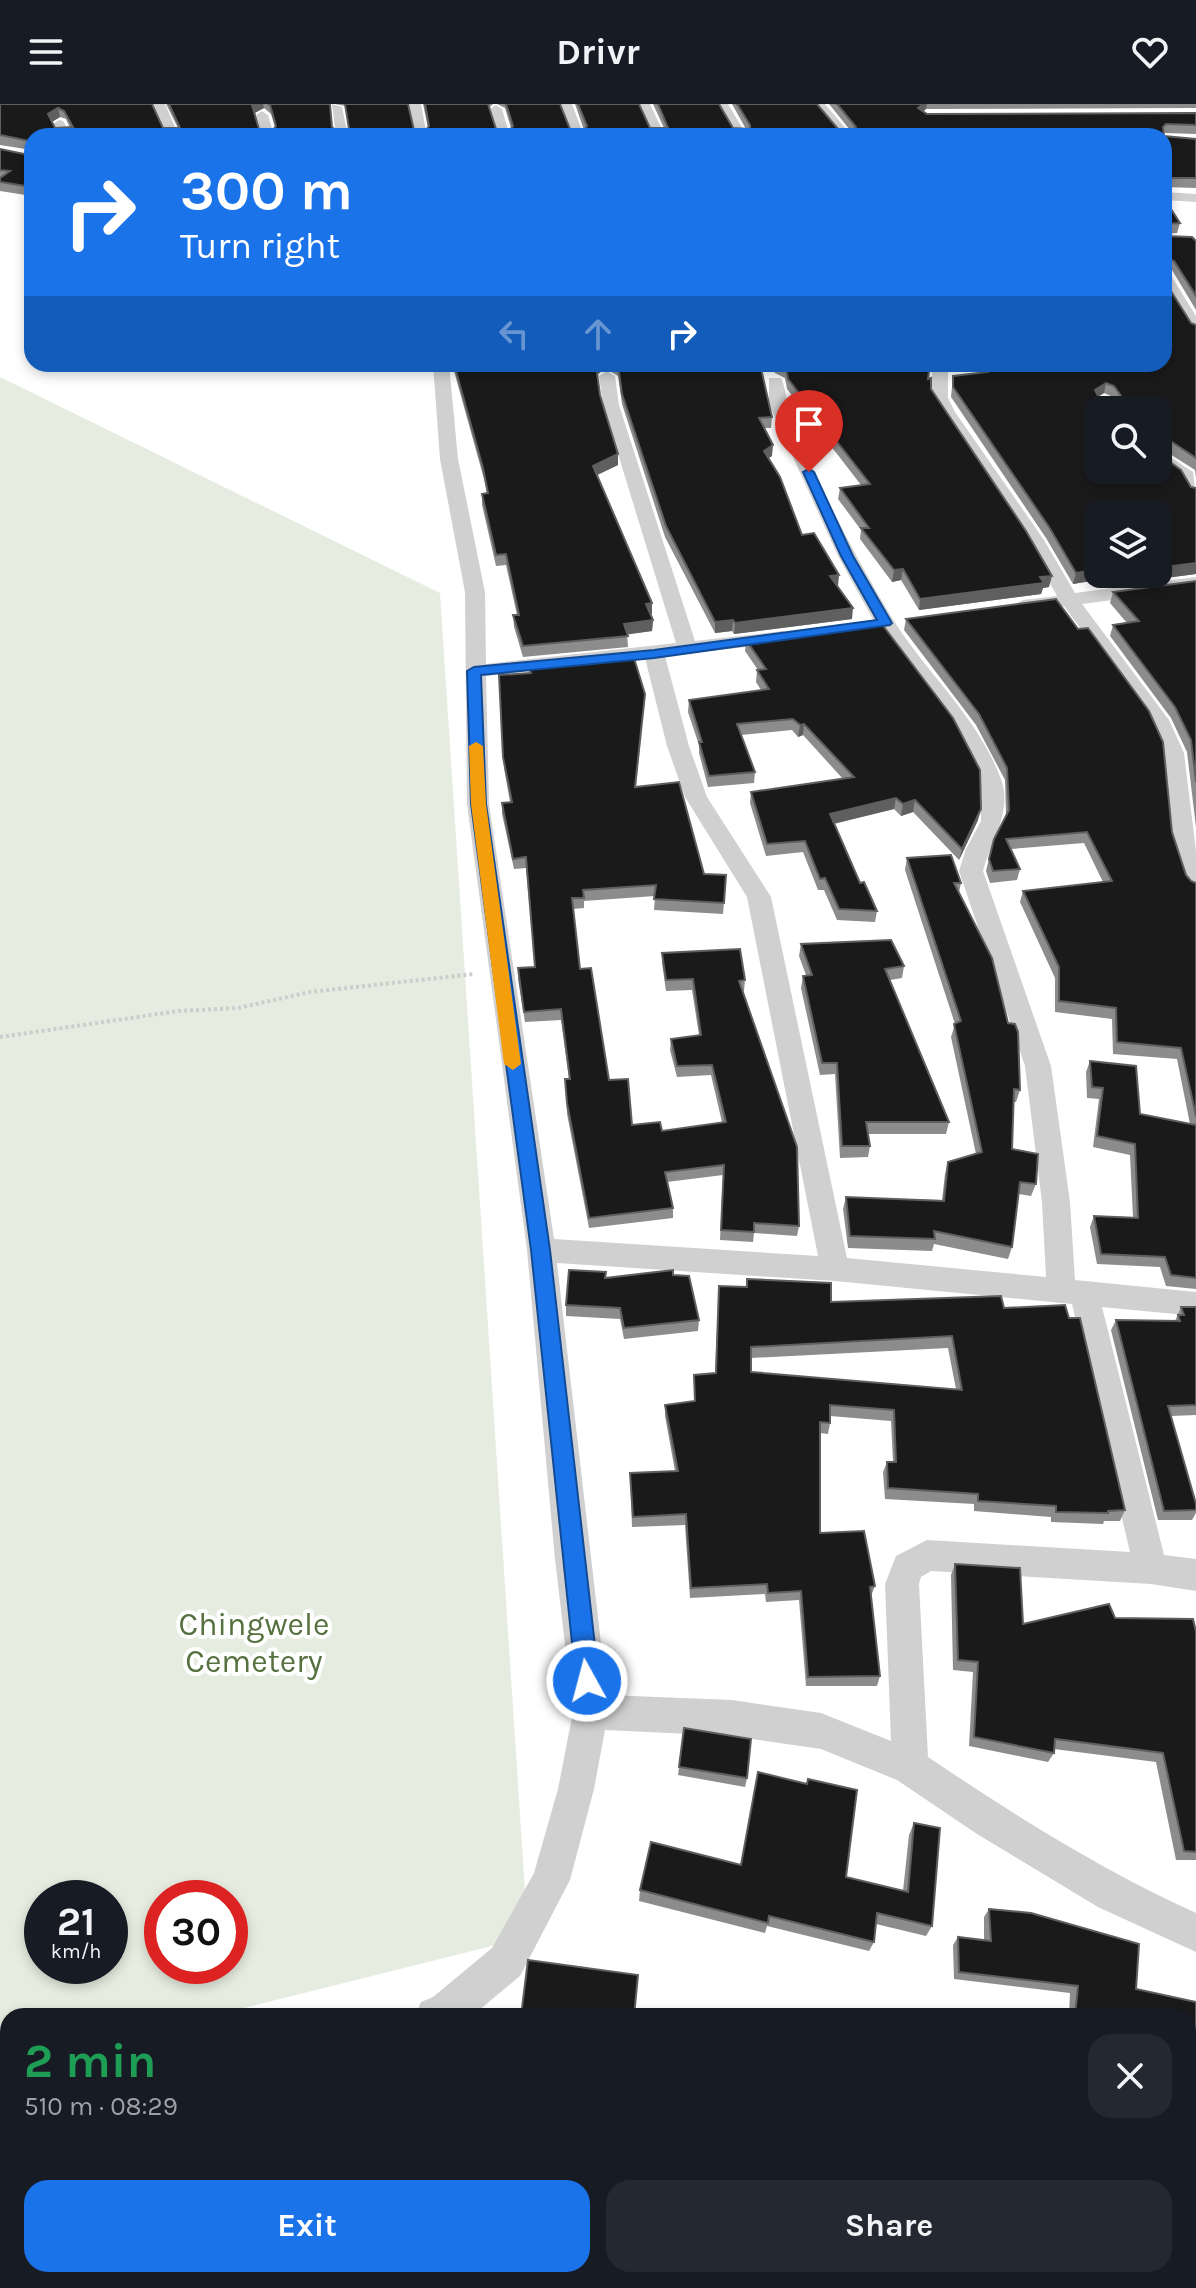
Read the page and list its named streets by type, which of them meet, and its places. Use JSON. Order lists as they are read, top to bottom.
{
  "parks": ["Chingwele Cemetery"],
  "page": {
    "header": "Drivr",
    "turn": ["300 m", "Turn right"],
    "speed": "21 km/h",
    "limit": "30",
    "heading": ["2 min", "510 m · 08:29"],
    "buttons": ["Exit", "Share"]
  }
}
